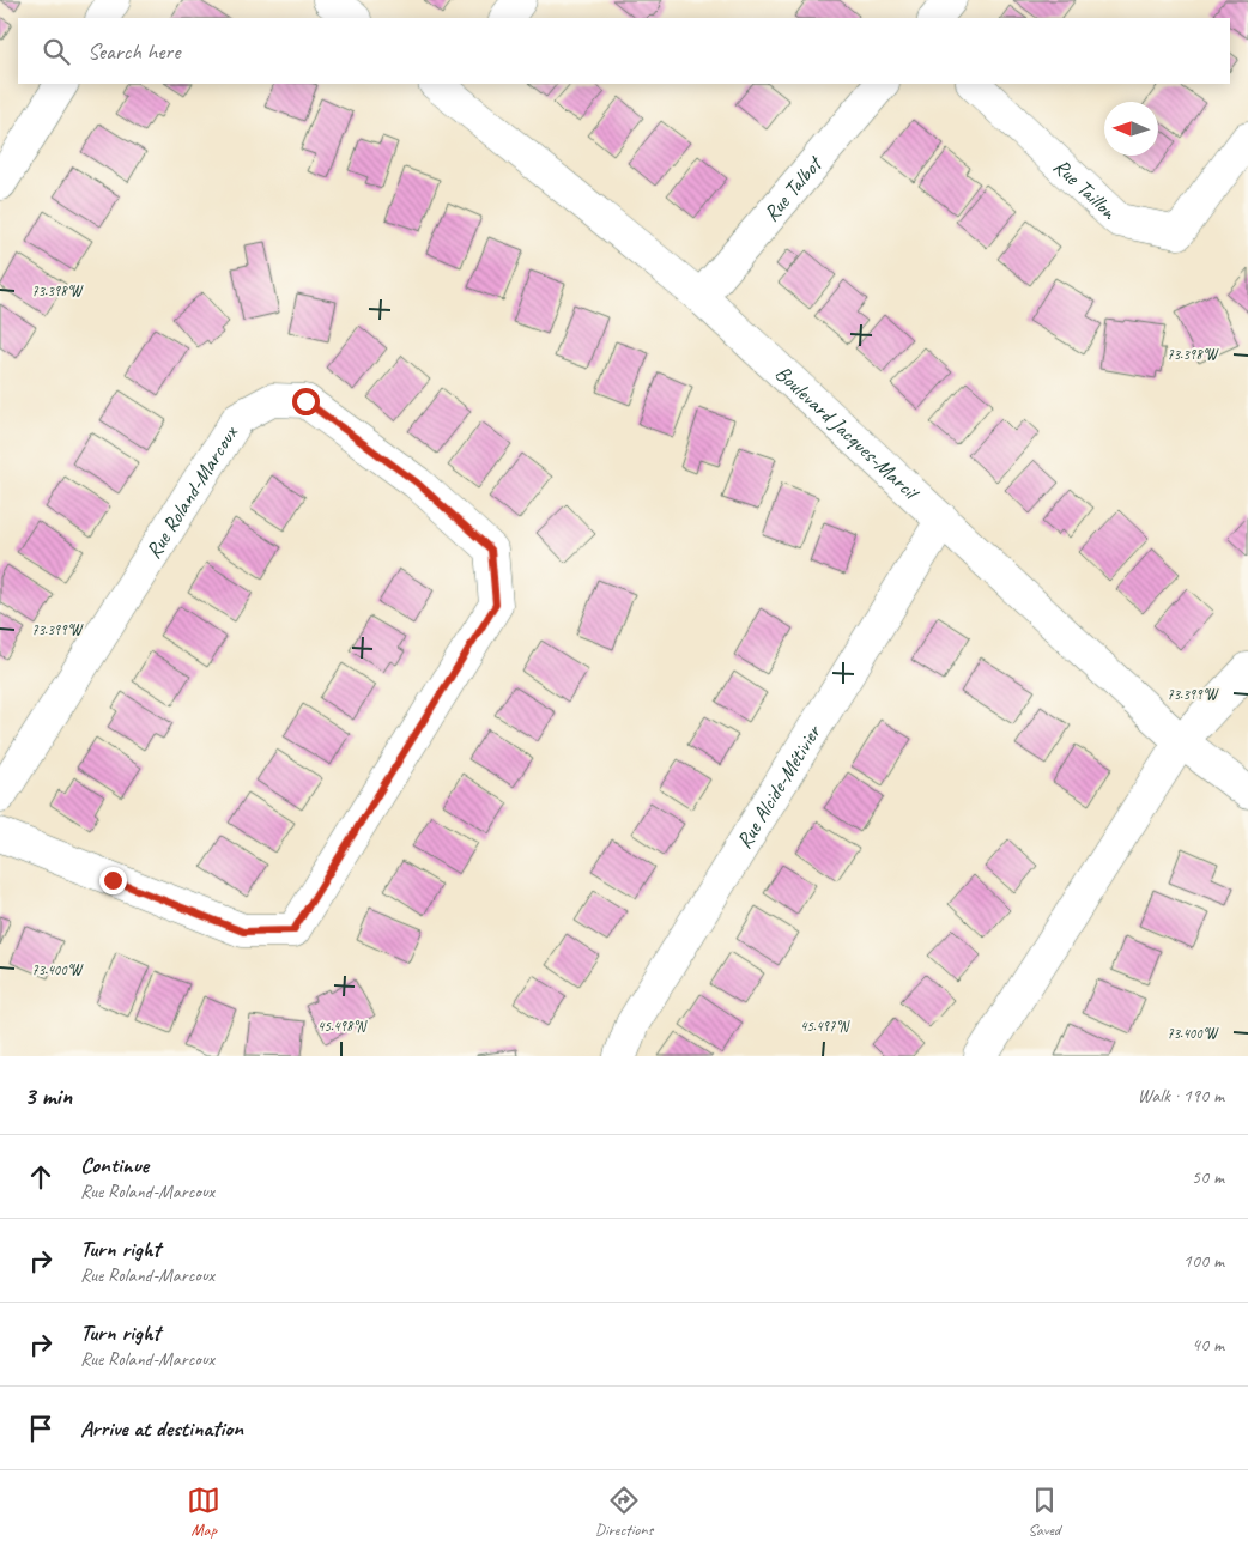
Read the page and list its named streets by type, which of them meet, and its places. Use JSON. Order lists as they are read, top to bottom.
{
  "streets": {
    "street": [
      "Rue Taillon",
      "Rue Talbot",
      "Boulevard Jacques-Marcil",
      "Rue Roland-Marcoux",
      "Rue Alcide-Métivier"
    ]
  },
  "crossings": [
    ["Rue Talbot", "Boulevard Jacques-Marcil"],
    ["Boulevard Jacques-Marcil", "Rue Alcide-Métivier"]
  ],
  "north": "left",
  "page": {
    "search": "Search here",
    "heading": ["3 min", "Walk · 190 m"],
    "list": [
      ["Continue", "Rue Roland-Marcoux", "50 m"],
      ["Turn right", "Rue Roland-Marcoux", "100 m"],
      ["Turn right", "Rue Roland-Marcoux", "40 m"],
      "Arrive at destination"
    ],
    "nav": ["Map", "Directions", "Saved"]
  },
  "coordinates": [
    "73.398°W",
    "73.399°W",
    "73.400°W",
    "45.498°N",
    "45.497°N"
  ]
}
